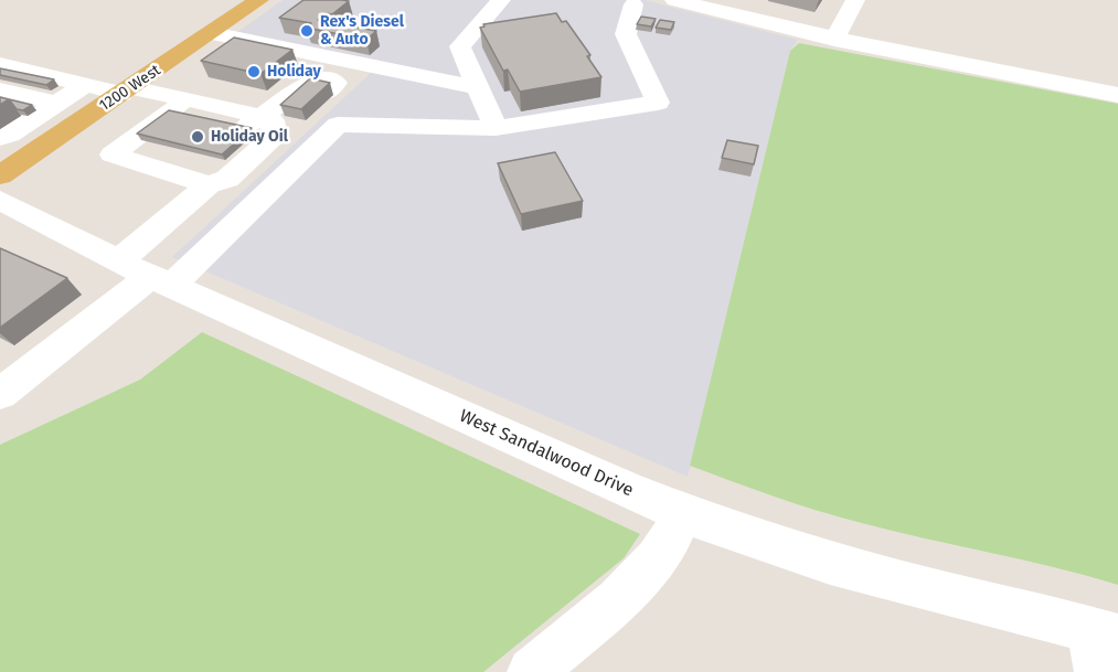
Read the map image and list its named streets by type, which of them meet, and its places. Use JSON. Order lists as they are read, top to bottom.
{
  "streets": {
    "main road": ["1200 West"],
    "street": ["West Sandalwood Drive"]
  },
  "places": ["Rex's Diesel & Auto", "Holiday", "Holiday Oil"]
}
